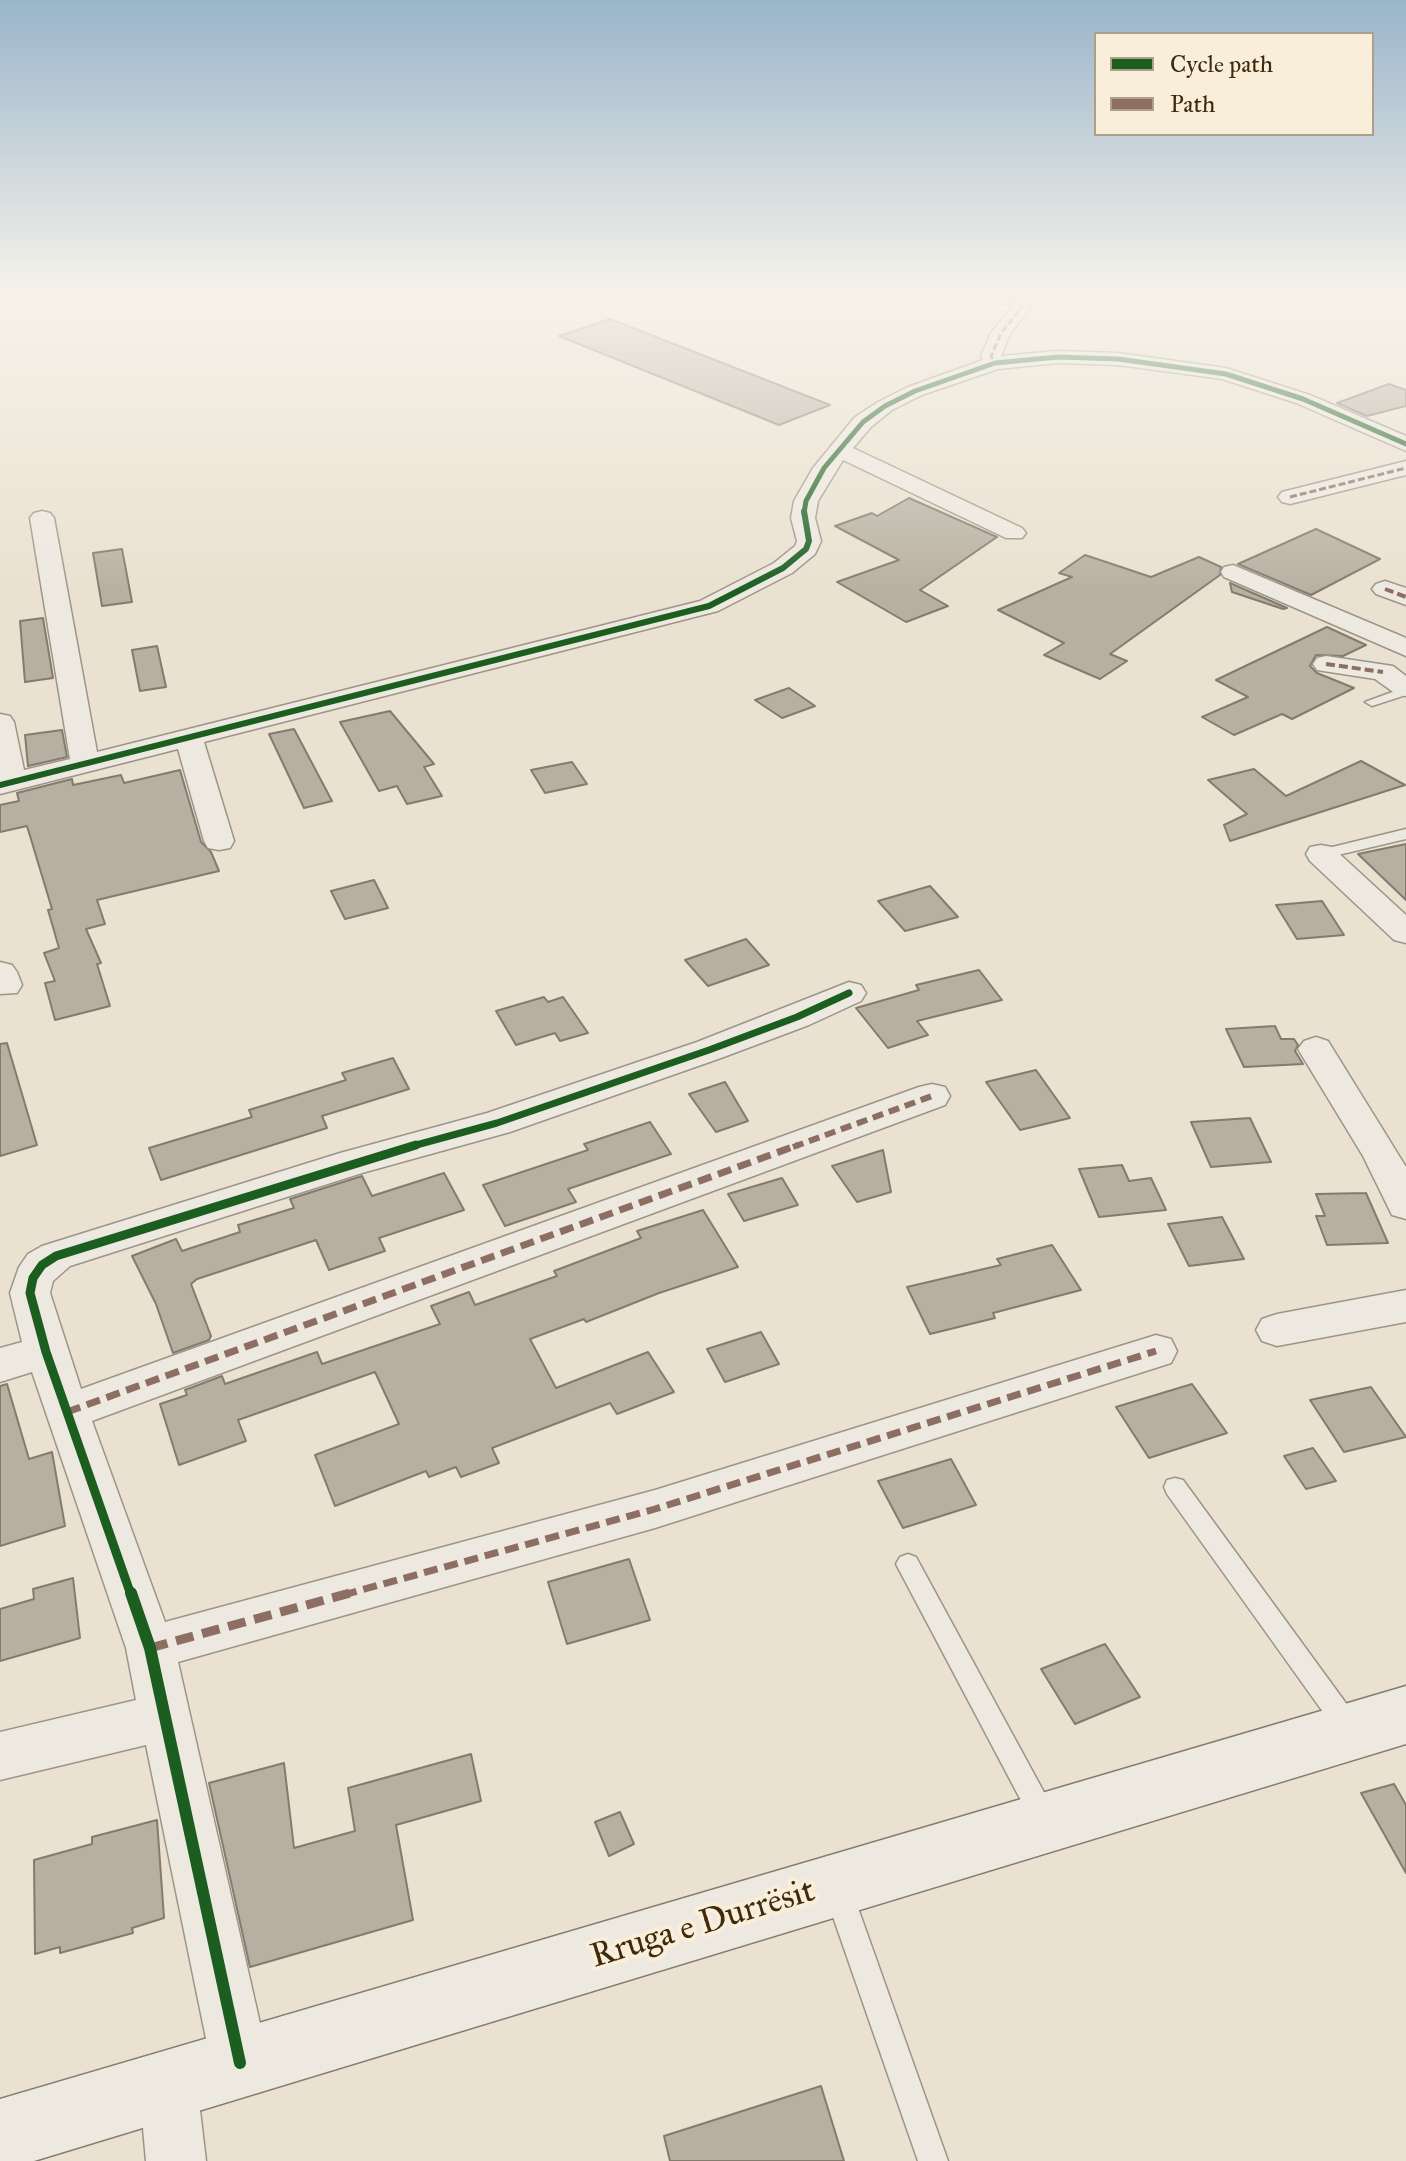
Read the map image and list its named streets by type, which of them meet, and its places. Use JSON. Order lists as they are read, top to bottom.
{
  "streets": {
    "main road": ["Rruga e Durrësit"]
  },
  "legend": ["Cycle path", "Path"]
}
